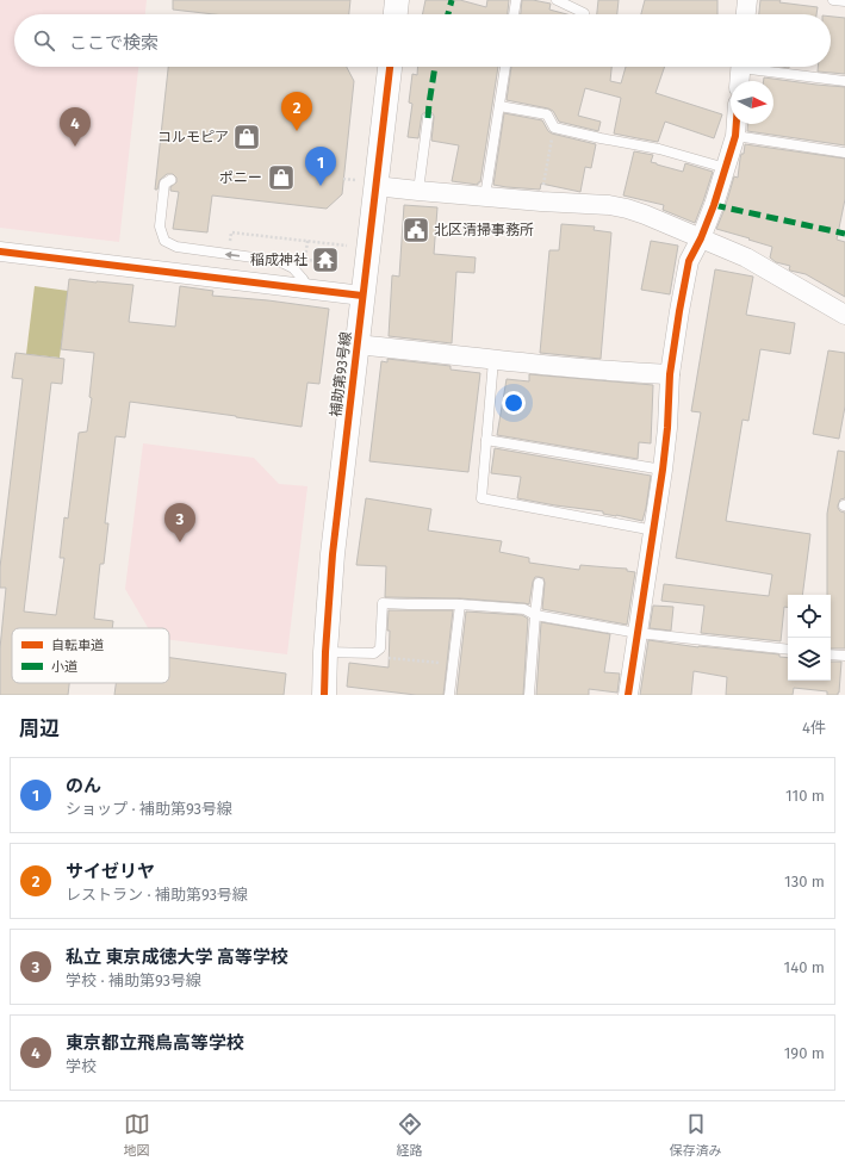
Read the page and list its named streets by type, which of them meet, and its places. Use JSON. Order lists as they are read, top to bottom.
{
  "streets": {
    "street": ["補助第93号線"]
  },
  "places": {
    "shop": ["コルモピア", "ポニー"],
    "public building": ["北区清掃事務所"],
    "temple": ["稲成神社"]
  },
  "legend": ["自転車道", "小道"],
  "north": "right",
  "page": {
    "search": "ここで検索",
    "pins": [
      "2",
      "4",
      "1",
      "3"
    ],
    "heading": ["周辺", "4件"],
    "list": [
      {
        "mark": "1",
        "name": "のん",
        "note": "ショップ · 補助第93号線",
        "value": "110 m"
      },
      {
        "mark": "2",
        "name": "サイゼリヤ",
        "note": "レストラン · 補助第93号線",
        "value": "130 m"
      },
      {
        "mark": "3",
        "name": "私立 東京成徳大学 高等学校",
        "note": "学校 · 補助第93号線",
        "value": "140 m"
      },
      {
        "mark": "4",
        "name": "東京都立飛鳥高等学校",
        "note": "学校",
        "value": "190 m"
      }
    ],
    "nav": ["地図", "経路", "保存済み"]
  }
}
